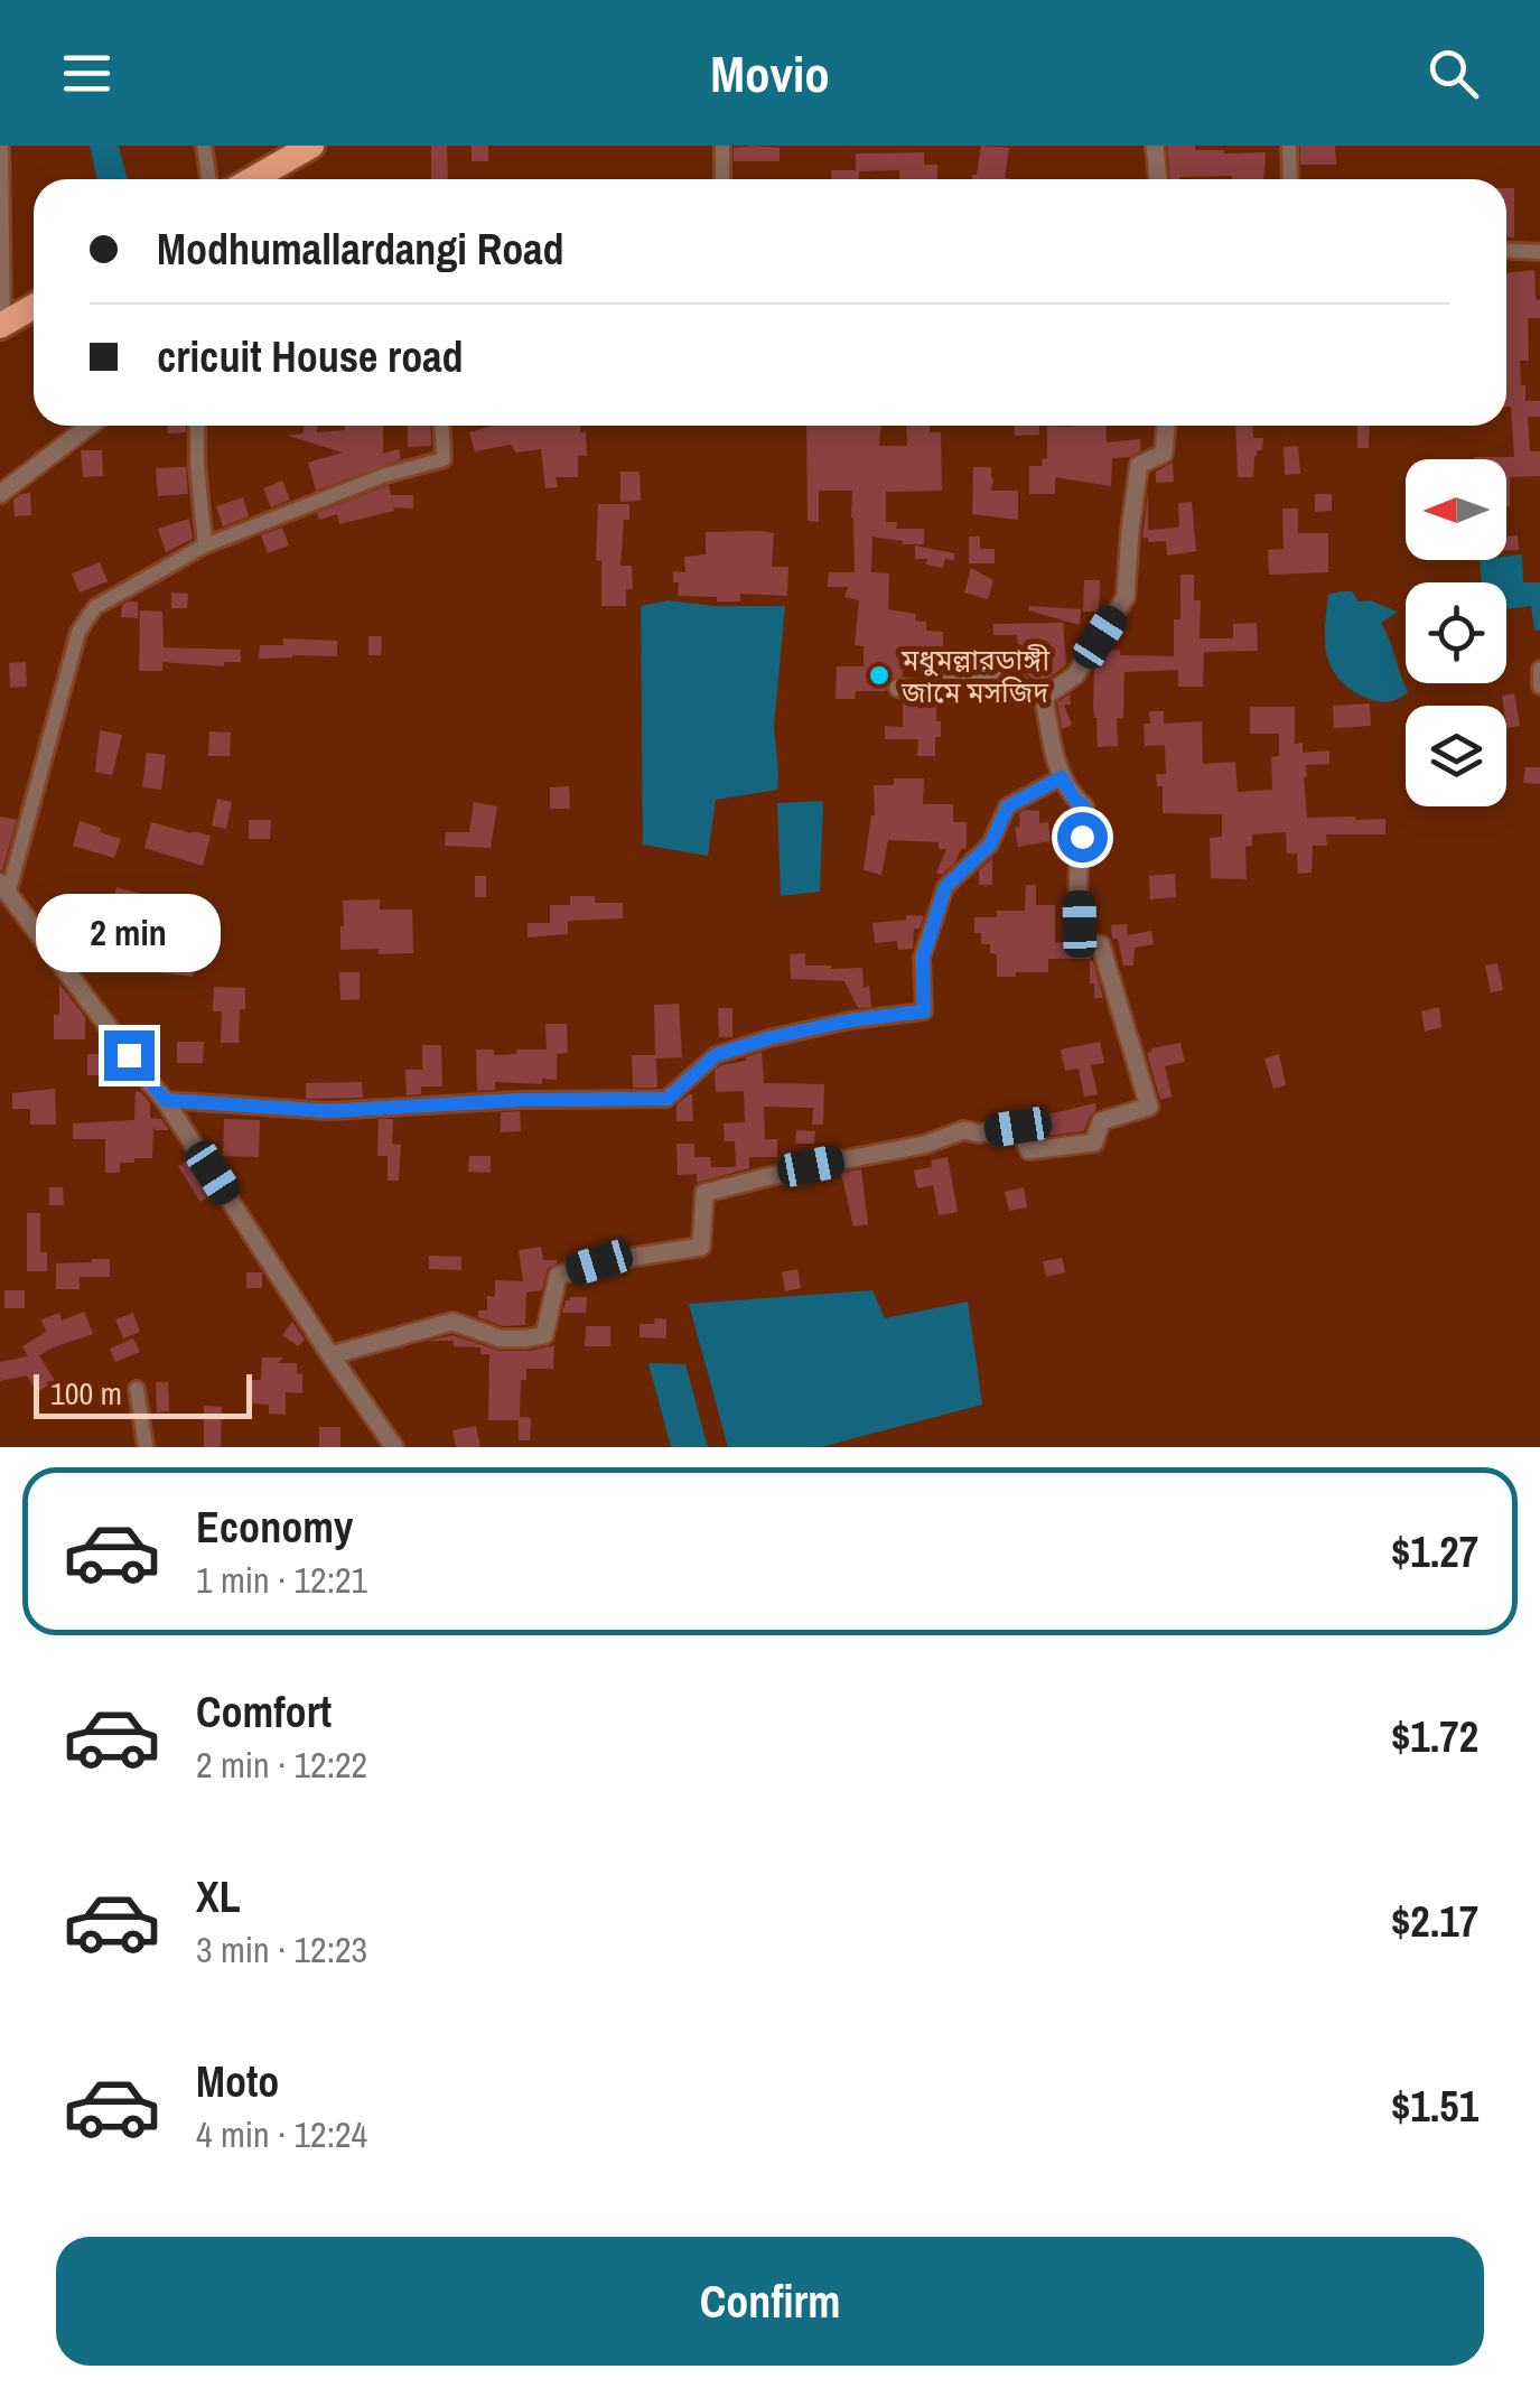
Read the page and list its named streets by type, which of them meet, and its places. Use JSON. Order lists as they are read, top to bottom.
{
  "places": ["মধুমল্লারডাঙ্গী জামে মসজিদ"],
  "scale_bar": "100 m",
  "north": "left",
  "page": {
    "header": "Movio",
    "banner": ["Modhumallardangi Road", "cricuit House road"],
    "bubble": "2 min",
    "scale": "100 m",
    "list": [
      {
        "name": "Economy",
        "note": "1 min · 12:21",
        "value": "$1.27"
      },
      {
        "name": "Comfort",
        "note": "2 min · 12:22",
        "value": "$1.72"
      },
      {
        "name": "XL",
        "note": "3 min · 12:23",
        "value": "$2.17"
      },
      {
        "name": "Moto",
        "note": "4 min · 12:24",
        "value": "$1.51"
      }
    ],
    "buttons": "Confirm"
  }
}
